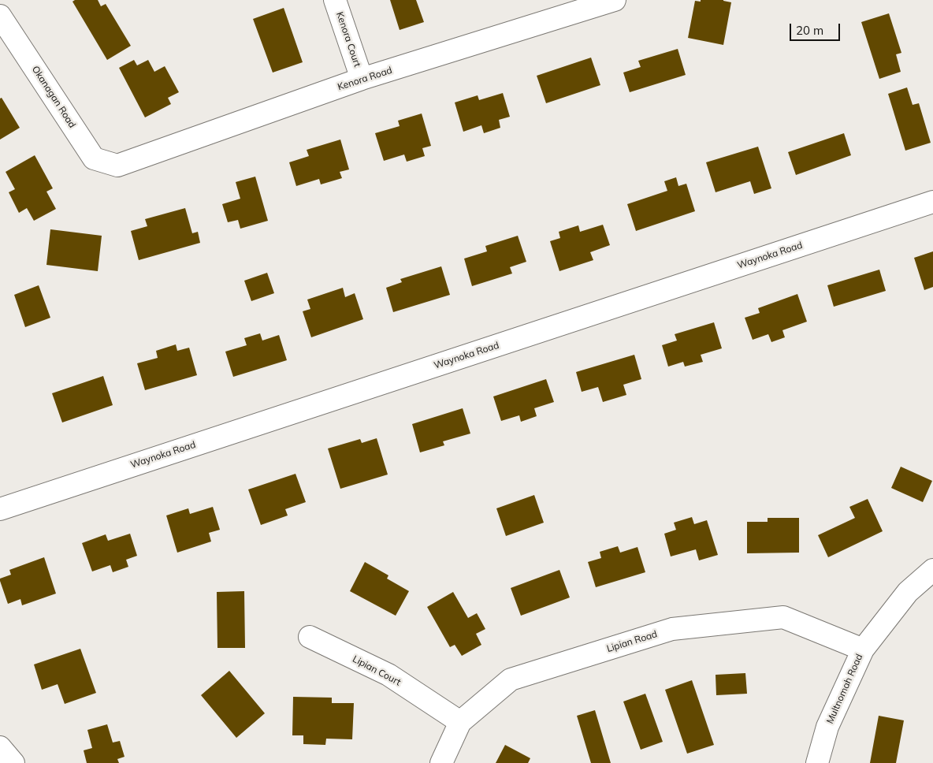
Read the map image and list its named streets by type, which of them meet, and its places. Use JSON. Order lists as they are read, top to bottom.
{
  "streets": {
    "street": [
      "Kenora Court",
      "Kenora Road",
      "Okanagan Road",
      "Waynoka Road",
      "Lipian Road",
      "Lipian Court",
      "Multnomah Road"
    ]
  },
  "crossings": [
    ["Kenora Court", "Kenora Road"],
    ["Kenora Road", "Okanagan Road"],
    ["Lipian Road", "Lipian Court"],
    ["Lipian Road", "Multnomah Road"]
  ],
  "scale_bar": "20 m"
}
